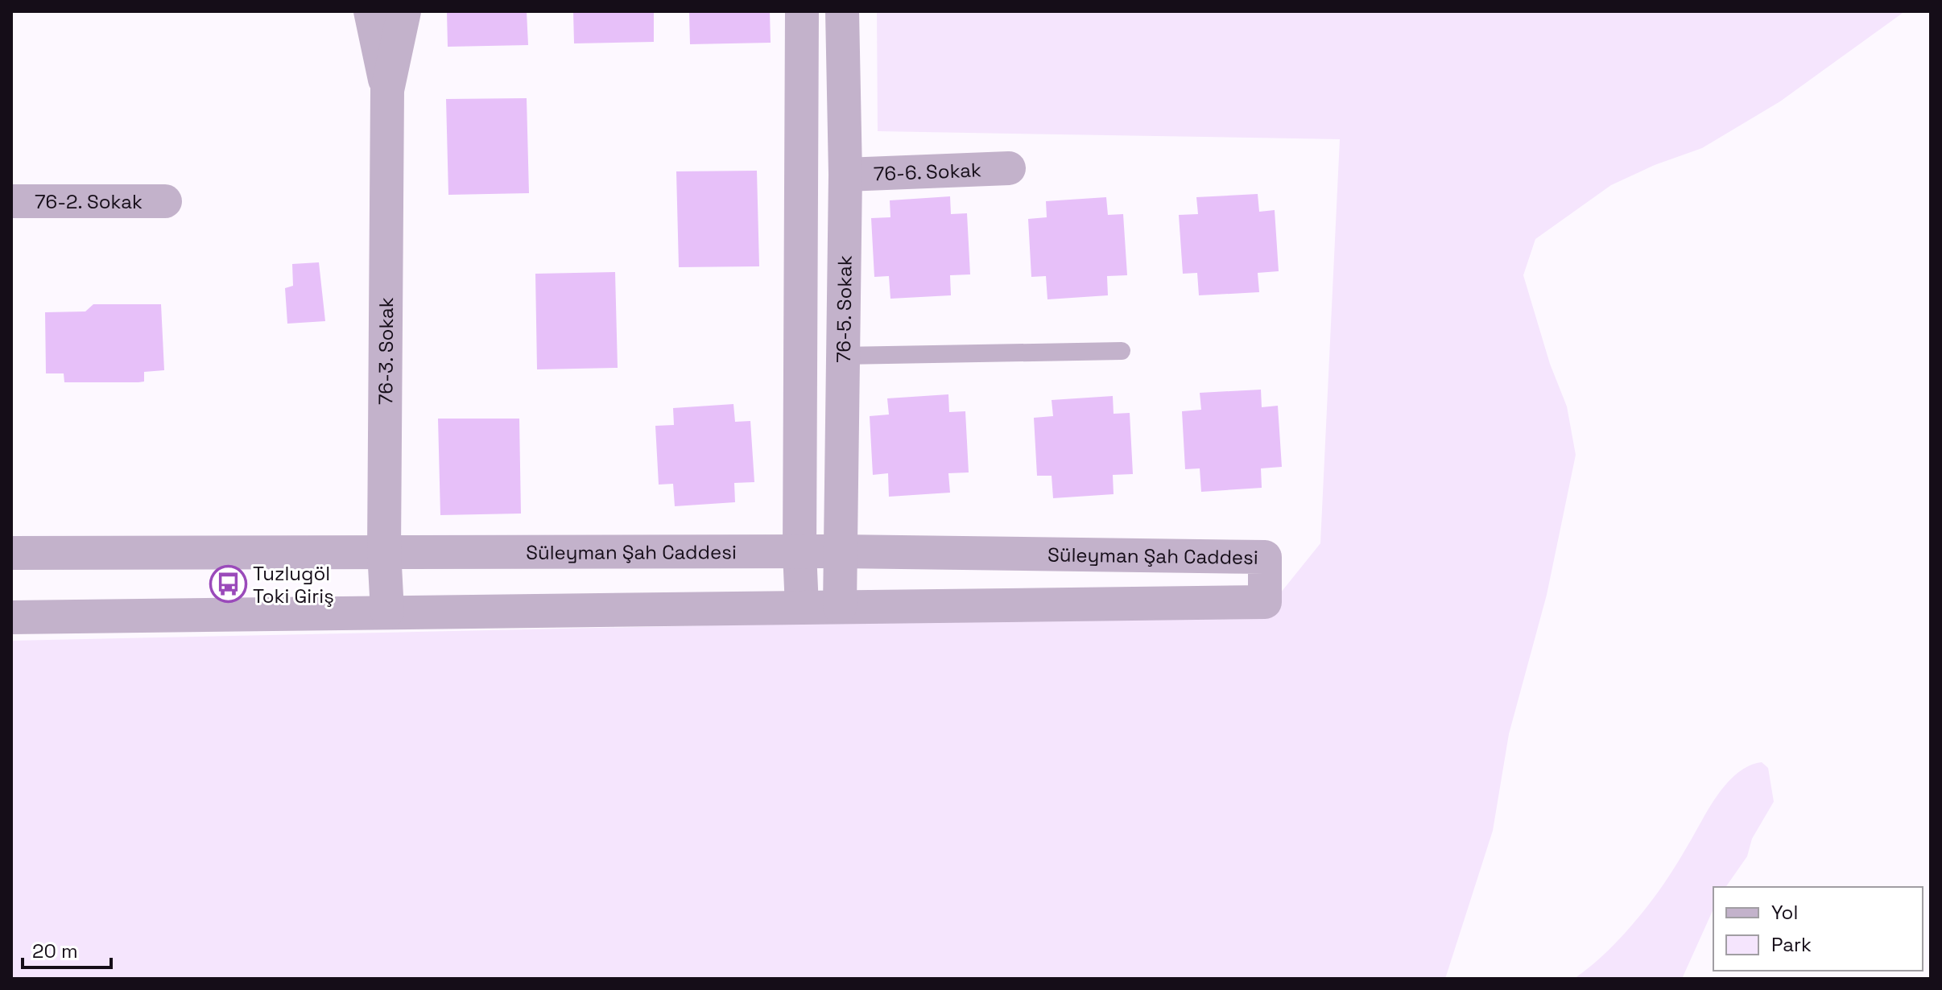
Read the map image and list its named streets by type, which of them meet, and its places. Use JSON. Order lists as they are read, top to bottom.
{
  "streets": {
    "street": [
      "76-6. Sokak",
      "76-2. Sokak",
      "76-5. Sokak",
      "76-3. Sokak",
      "Süleyman Şah Caddesi"
    ]
  },
  "crossings": [
    ["76-6. Sokak", "76-5. Sokak"],
    ["76-5. Sokak", "Süleyman Şah Caddesi"],
    ["76-3. Sokak", "Süleyman Şah Caddesi"]
  ],
  "places": {
    "bus stop": ["Tuzlugöl Toki Giriş"]
  },
  "legend": ["Yol", "Park"],
  "scale_bar": "20 m"
}
